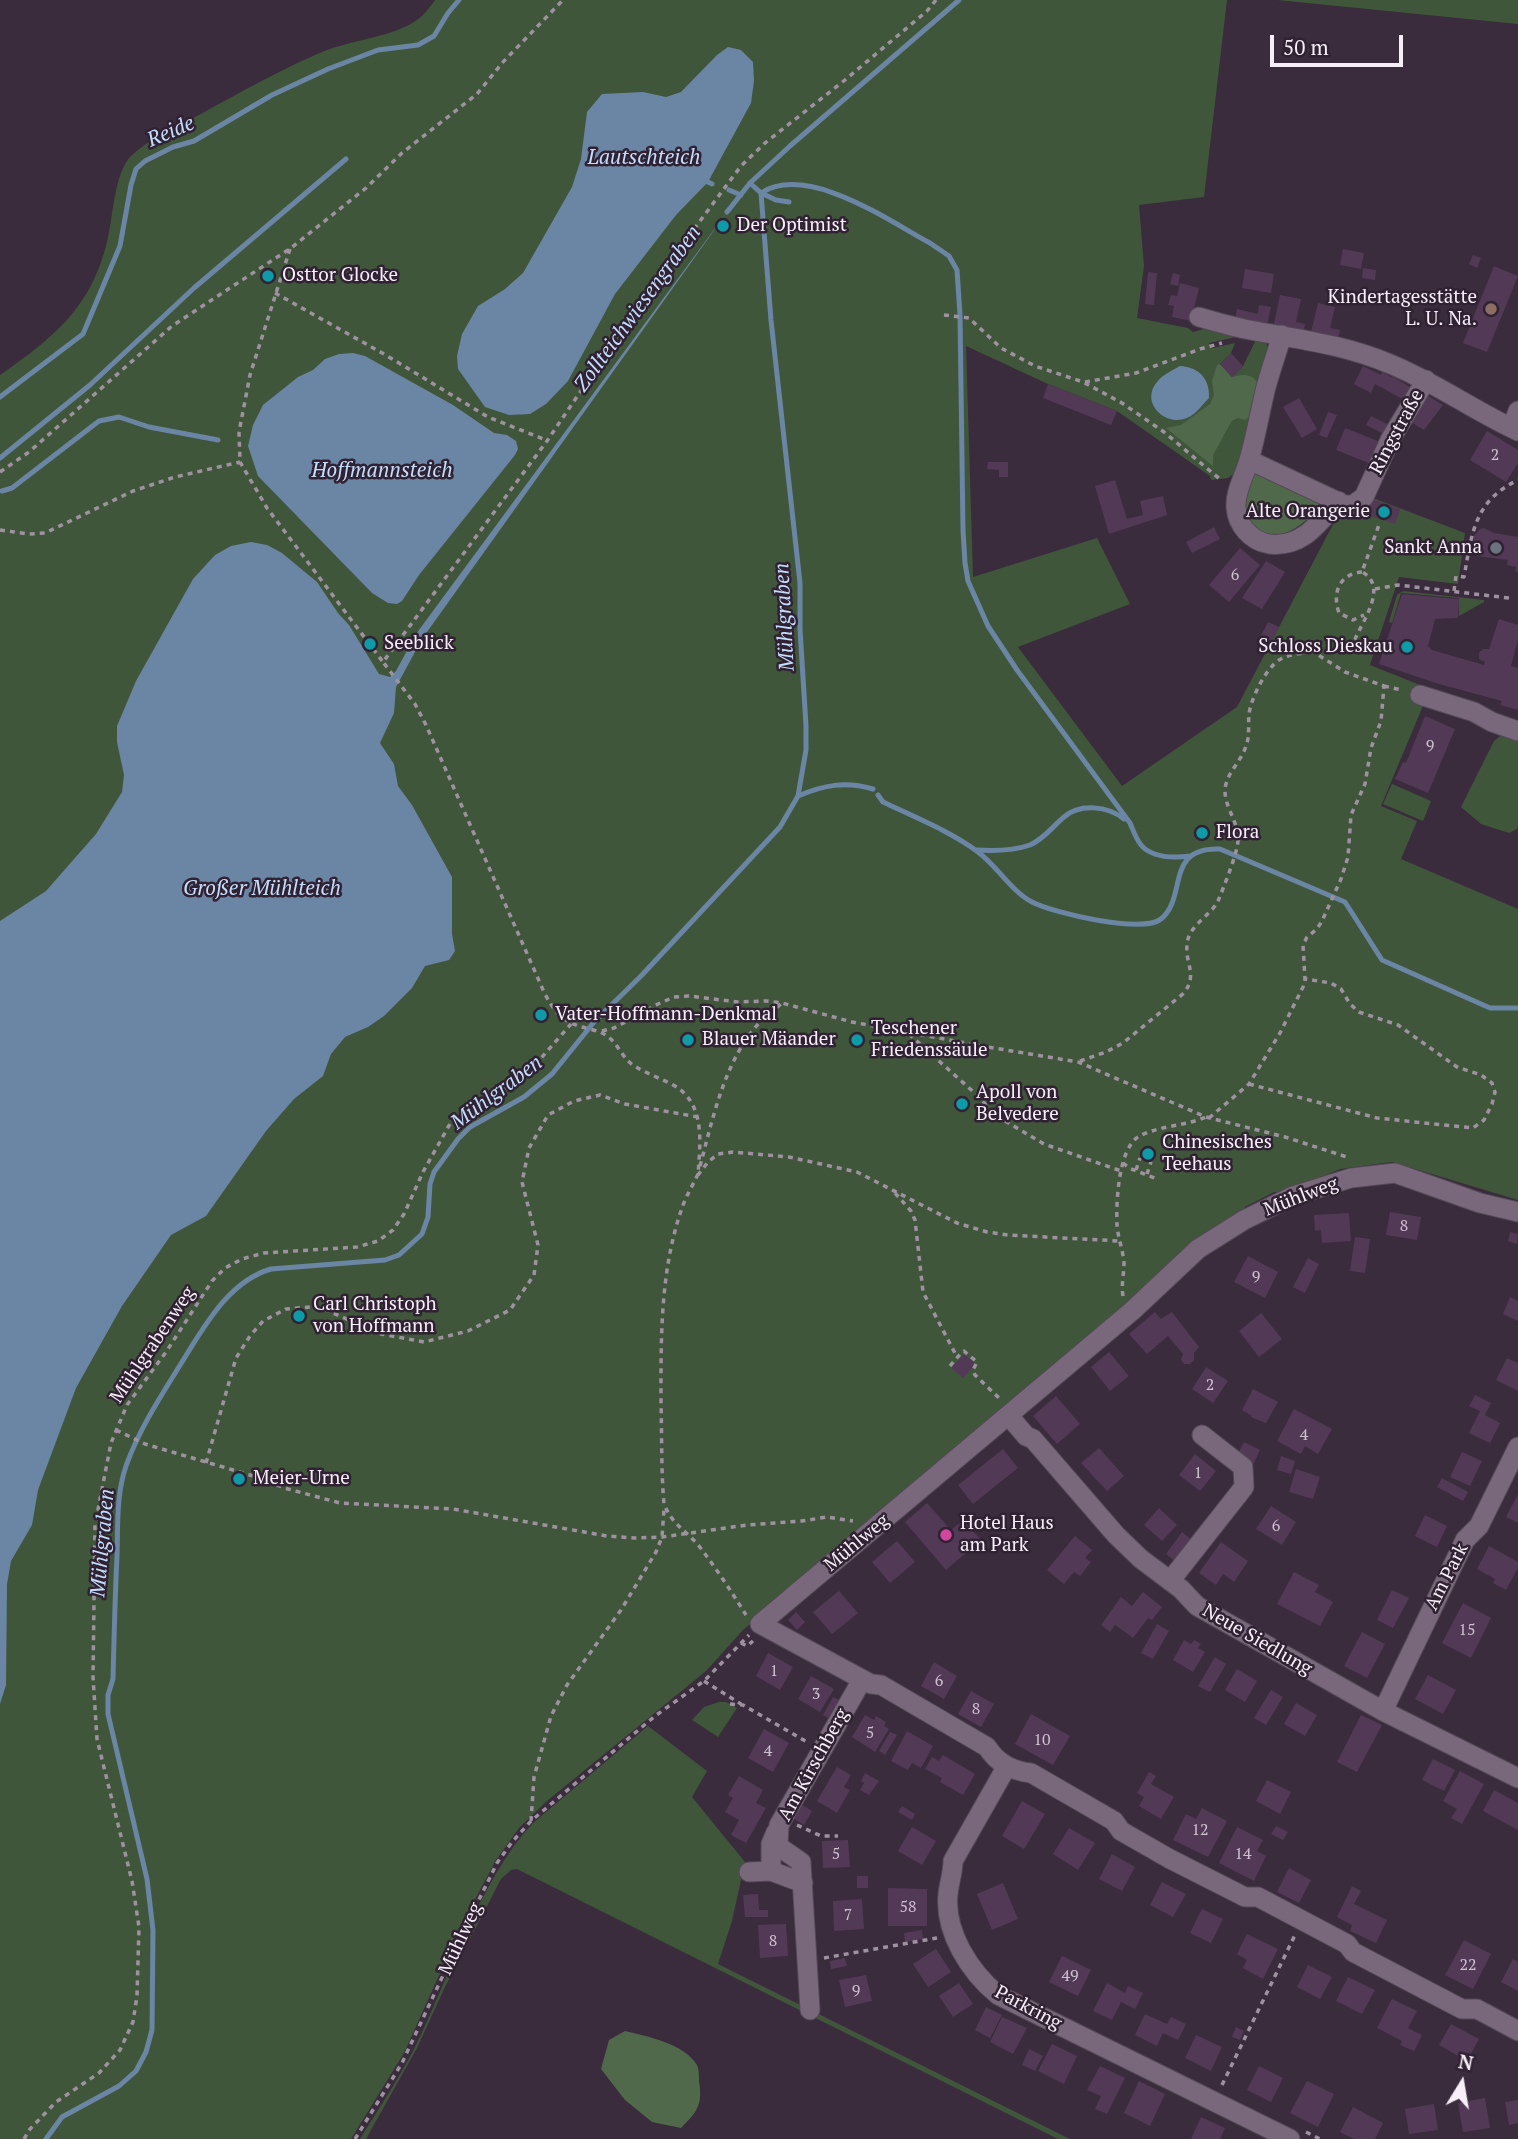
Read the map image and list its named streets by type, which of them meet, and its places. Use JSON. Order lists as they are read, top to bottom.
{
  "streets": {
    "street": [
      "Ringstraße",
      "Mühlweg",
      "Am Park",
      "Neue Siedlung",
      "Am Kirschberg",
      "Parkring"
    ],
    "path": ["Mühlgrabenweg"]
  },
  "crossings": [
    ["Mühlweg", "Neue Siedlung"],
    ["Am Park", "Neue Siedlung"]
  ],
  "water": [
    "Reide",
    "Lautschteich",
    "Zollteichwiesengraben",
    "Hoffmannsteich",
    "Mühlgraben",
    "Großer Mühlteich"
  ],
  "places": [
    "Der Optimist",
    "Osttor Glocke",
    "Kindertagesstätte L. U. Na.",
    "Alte Orangerie",
    "Sankt Anna",
    "Seeblick",
    "Schloss Dieskau",
    "Flora",
    "Vater-Hoffmann-Denkmal",
    "Blauer Mäander",
    "Teschener Friedenssäule",
    "Apoll von Belvedere",
    "Chinesisches Teehaus",
    "Carl Christoph von Hoffmann",
    "Meier-Urne",
    "Hotel Haus am Park"
  ],
  "house_numbers": [
    "2",
    "6",
    "9",
    "8",
    "9",
    "2",
    "4",
    "1",
    "6",
    "15",
    "1",
    "6",
    "3",
    "8",
    "5",
    "10",
    "4",
    "12",
    "5",
    "14",
    "58",
    "7",
    "8",
    "22",
    "49",
    "9"
  ],
  "scale_bar": "50 m",
  "north": "top"
}
